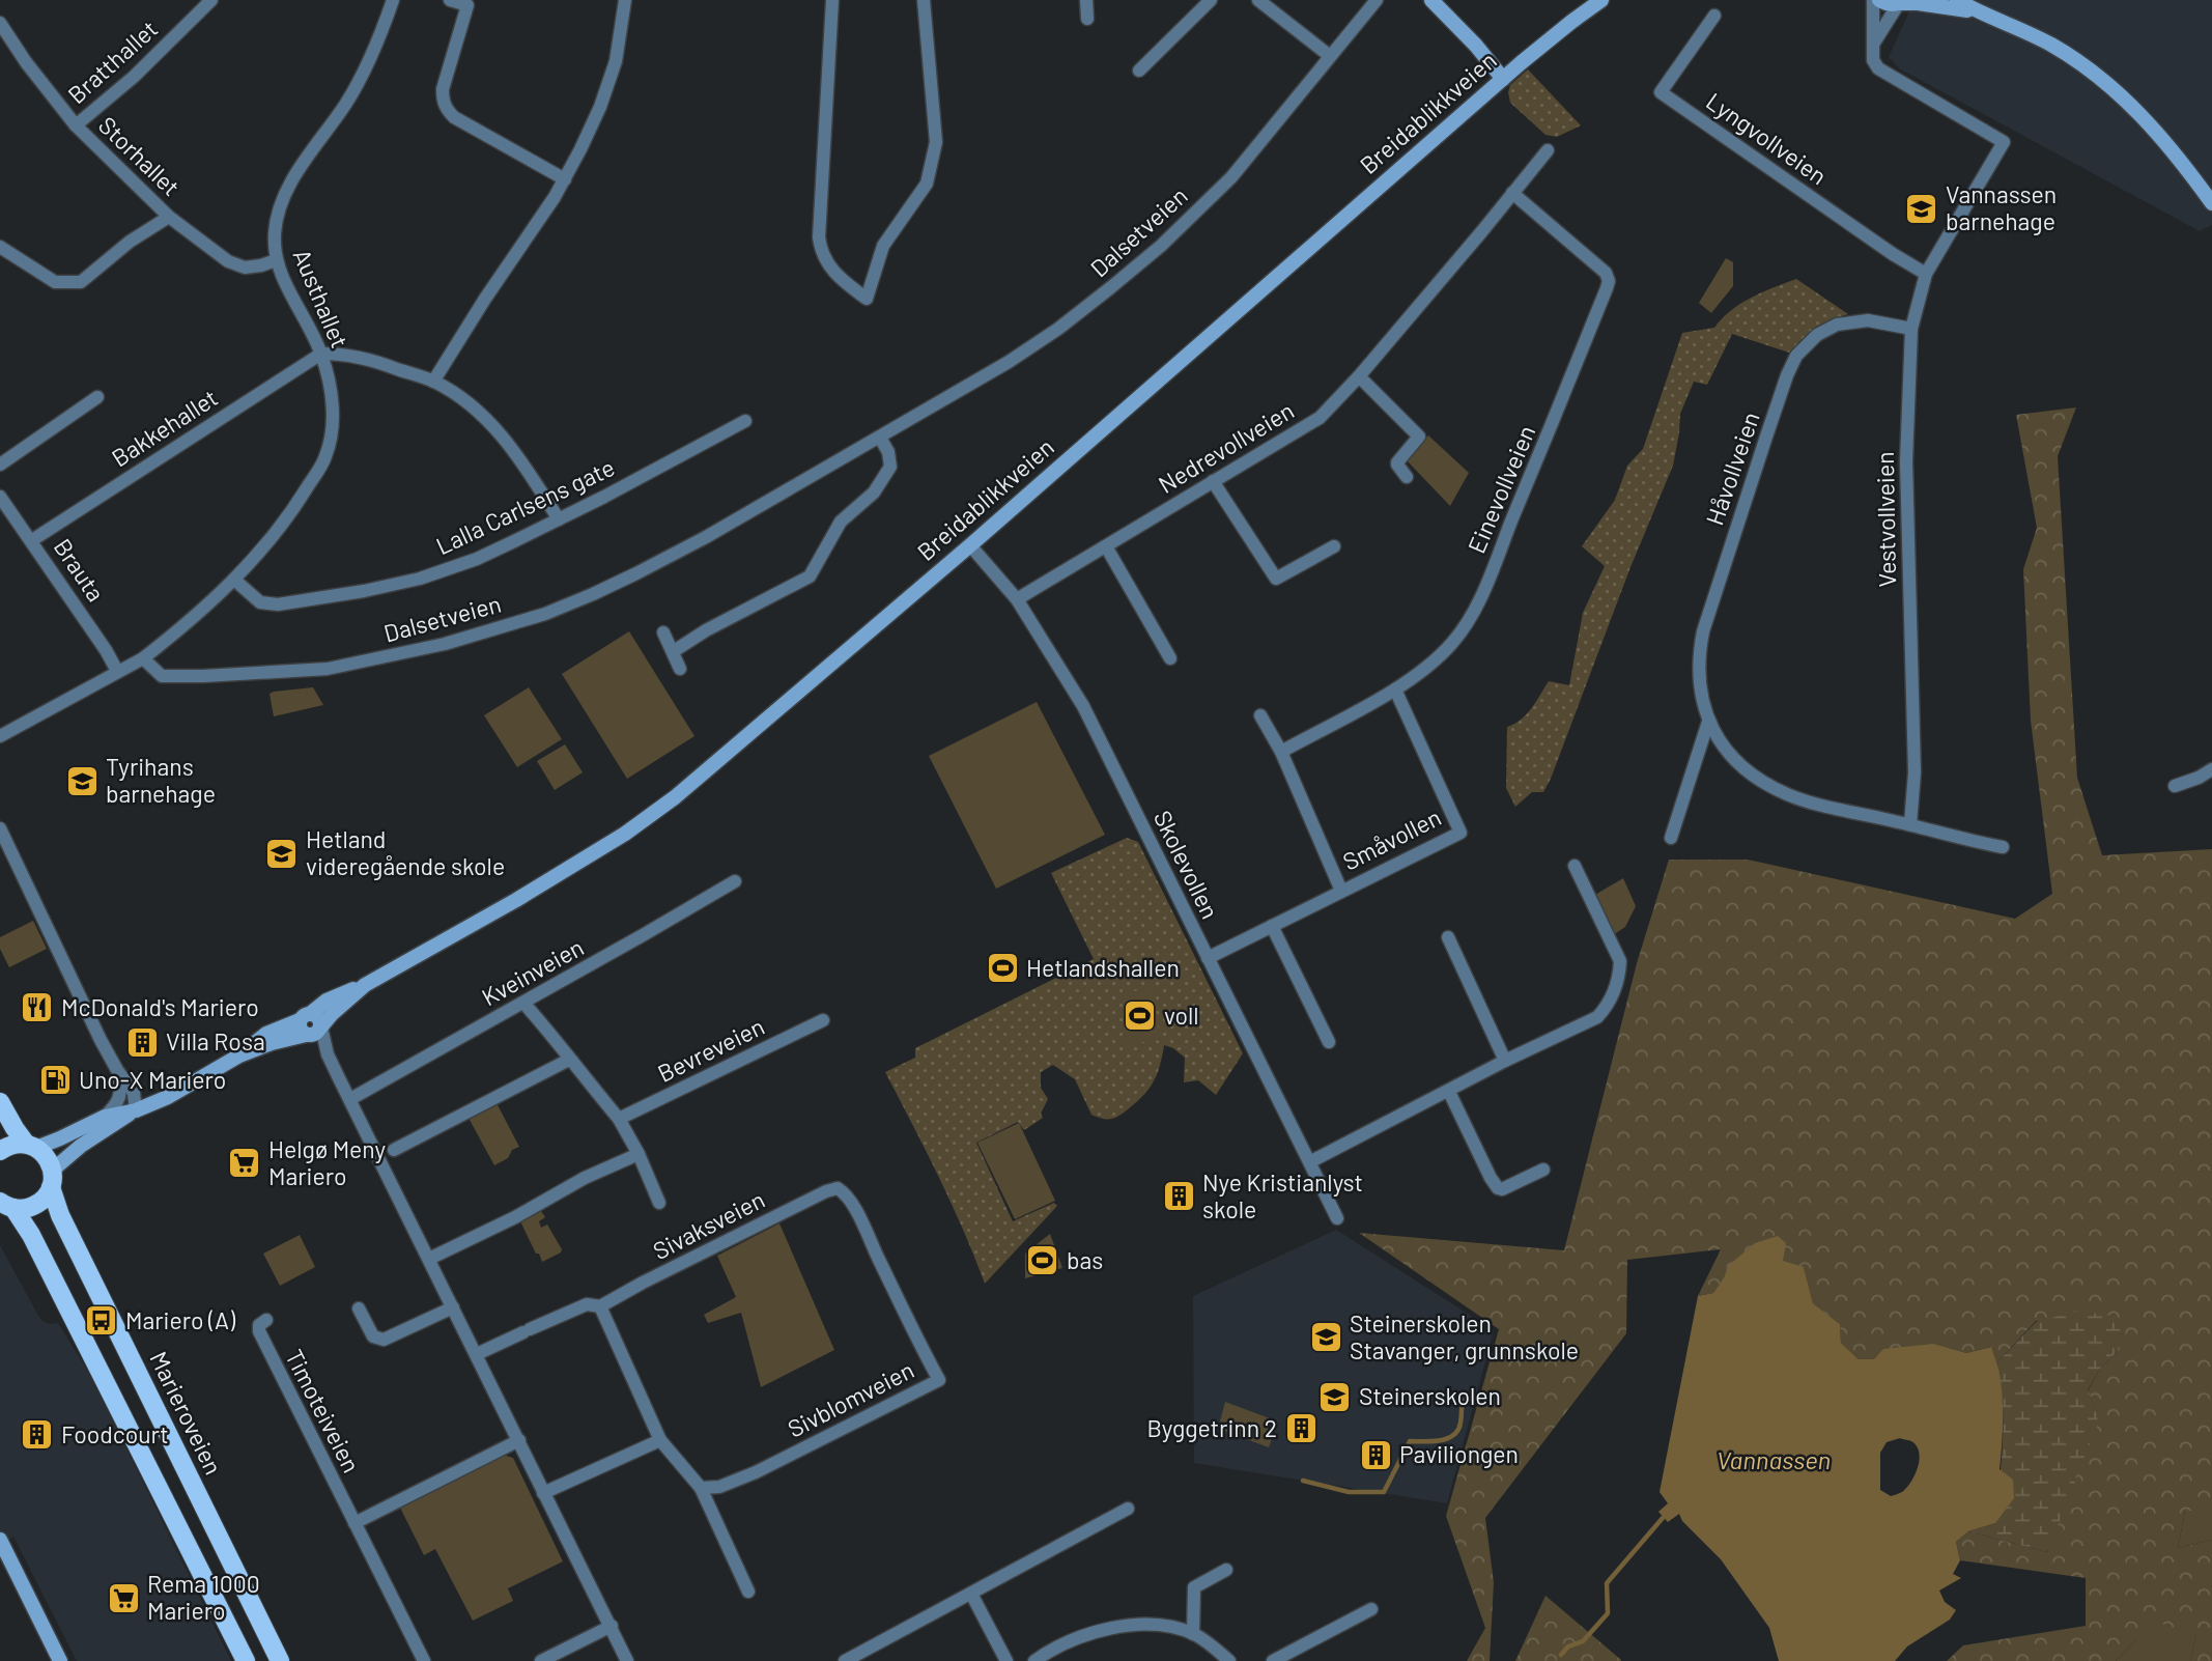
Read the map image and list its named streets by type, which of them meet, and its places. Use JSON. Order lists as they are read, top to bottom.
{
  "streets": {
    "main road": ["Breidablikkveien", "Marieroveien"],
    "street": [
      "Bratthallet",
      "Lyngvollveien",
      "Storhallet",
      "Dalsetveien",
      "Austhallet",
      "Bakkehallet",
      "Nedrevollveien",
      "Håvollveien",
      "Einevollveien",
      "Lalla Carlsens gate",
      "Vestvollveien",
      "Brauta",
      "Småvollen",
      "Skolevollen",
      "Kveinveien",
      "Bevreveien",
      "Sivaksveien",
      "Sivblomveien",
      "Timoteiveien"
    ]
  },
  "crossings": [
    ["Bratthallet", "Storhallet"],
    ["Breidablikkveien", "Skolevollen"],
    ["Breidablikkveien", "Marieroveien"],
    ["Lyngvollveien", "Vestvollveien"],
    ["Storhallet", "Austhallet"],
    ["Dalsetveien", "Austhallet"],
    ["Austhallet", "Bakkehallet"],
    ["Austhallet", "Lalla Carlsens gate"],
    ["Bakkehallet", "Brauta"],
    ["Nedrevollveien", "Einevollveien"],
    ["Nedrevollveien", "Skolevollen"],
    ["Håvollveien", "Vestvollveien"],
    ["Einevollveien", "Småvollen"],
    ["Småvollen", "Skolevollen"],
    ["Sivaksveien", "Sivblomveien"]
  ],
  "water": ["Vannassen"],
  "places": {
    "school or university": [
      "Vannassen barnehage",
      "Tyrihans barnehage",
      "Hetland videregående skole",
      "Steinerskolen Stavanger, grunnskole",
      "Steinerskolen"
    ],
    "sports": ["Hetlandshallen", "voll", "bas"],
    "restaurant": ["McDonald's Mariero"],
    "building": [
      "Villa Rosa",
      "Nye Kristianlyst skole",
      "Byggetrinn 2",
      "Foodcourt",
      "Paviliongen"
    ],
    "fuel station": ["Uno-X Mariero"],
    "supermarket": ["Helgø Meny Mariero", "Rema 1000 Mariero"],
    "bus stop": ["Mariero (A)"]
  }
}
